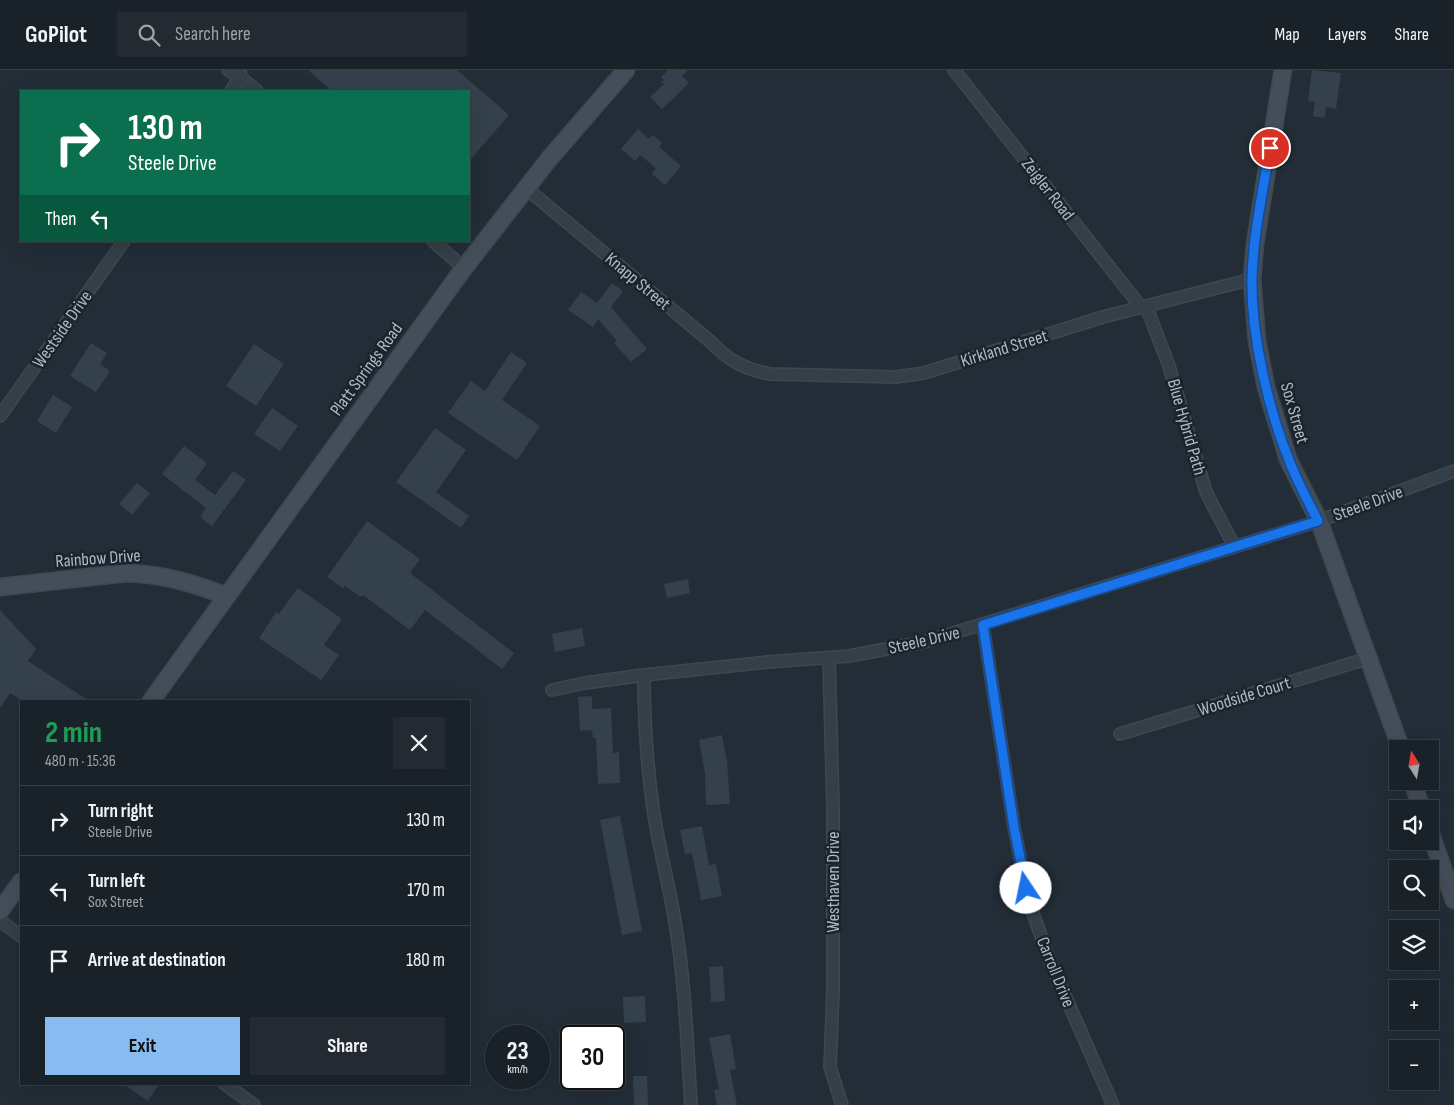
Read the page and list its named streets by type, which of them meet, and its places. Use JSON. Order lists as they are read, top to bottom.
{
  "streets": {
    "street": [
      "Zeigler Road",
      "Knapp Street",
      "Westside Drive",
      "Kirkland Street",
      "Platt Springs Road",
      "Sox Street",
      "Blue Hybrid Path",
      "Steele Drive",
      "Rainbow Drive",
      "Woodside Court",
      "Westhaven Drive",
      "Carroll Drive"
    ]
  },
  "crossings": [
    ["Zeigler Road", "Kirkland Street"],
    ["Zeigler Road", "Blue Hybrid Path"],
    ["Knapp Street", "Kirkland Street"],
    ["Knapp Street", "Platt Springs Road"],
    ["Kirkland Street", "Sox Street"],
    ["Kirkland Street", "Blue Hybrid Path"],
    ["Platt Springs Road", "Rainbow Drive"],
    ["Sox Street", "Steele Drive"],
    ["Sox Street", "Woodside Court"],
    ["Blue Hybrid Path", "Steele Drive"],
    ["Steele Drive", "Westhaven Drive"],
    ["Steele Drive", "Carroll Drive"]
  ],
  "north": "top",
  "page": {
    "header": "GoPilot",
    "search": "Search here",
    "nav": ["Map", "Layers", "Share"],
    "turn": ["130 m", "Steele Drive"],
    "then": "Then",
    "heading": ["2 min", "480 m · 15:36"],
    "map_buttons": ["+", "−"],
    "list": [
      {
        "name": "Turn right",
        "note": "Steele Drive",
        "value": "130 m"
      },
      {
        "name": "Turn left",
        "note": "Sox Street",
        "value": "170 m"
      },
      {
        "name": "Arrive at destination",
        "value": "180 m"
      }
    ],
    "buttons": ["Exit", "Share"],
    "speed": "23 km/h",
    "limit": "30"
  }
}
